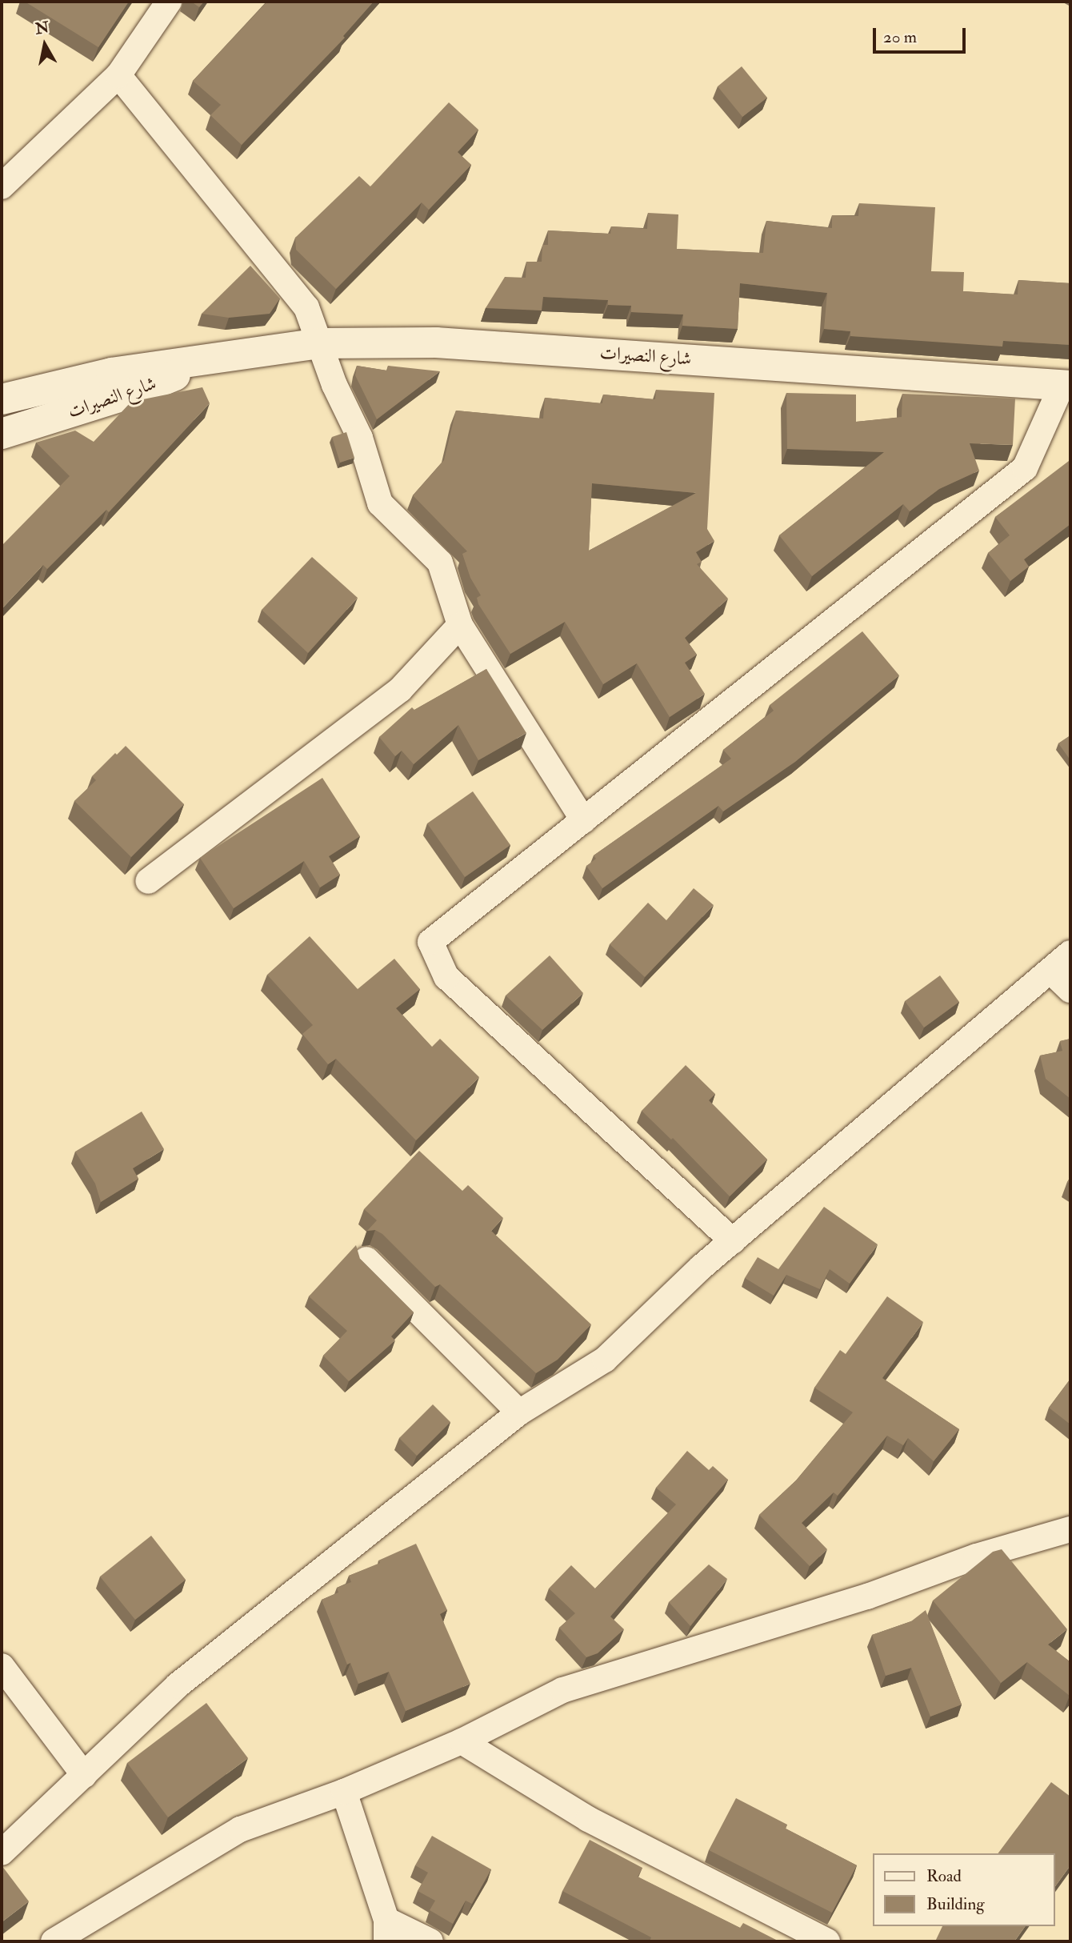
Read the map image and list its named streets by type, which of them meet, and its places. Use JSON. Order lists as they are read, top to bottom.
{
  "streets": {
    "main road": ["شارع النصيرات"]
  },
  "legend": ["Road", "Building"],
  "scale_bar": "20 m",
  "north": "top"
}
